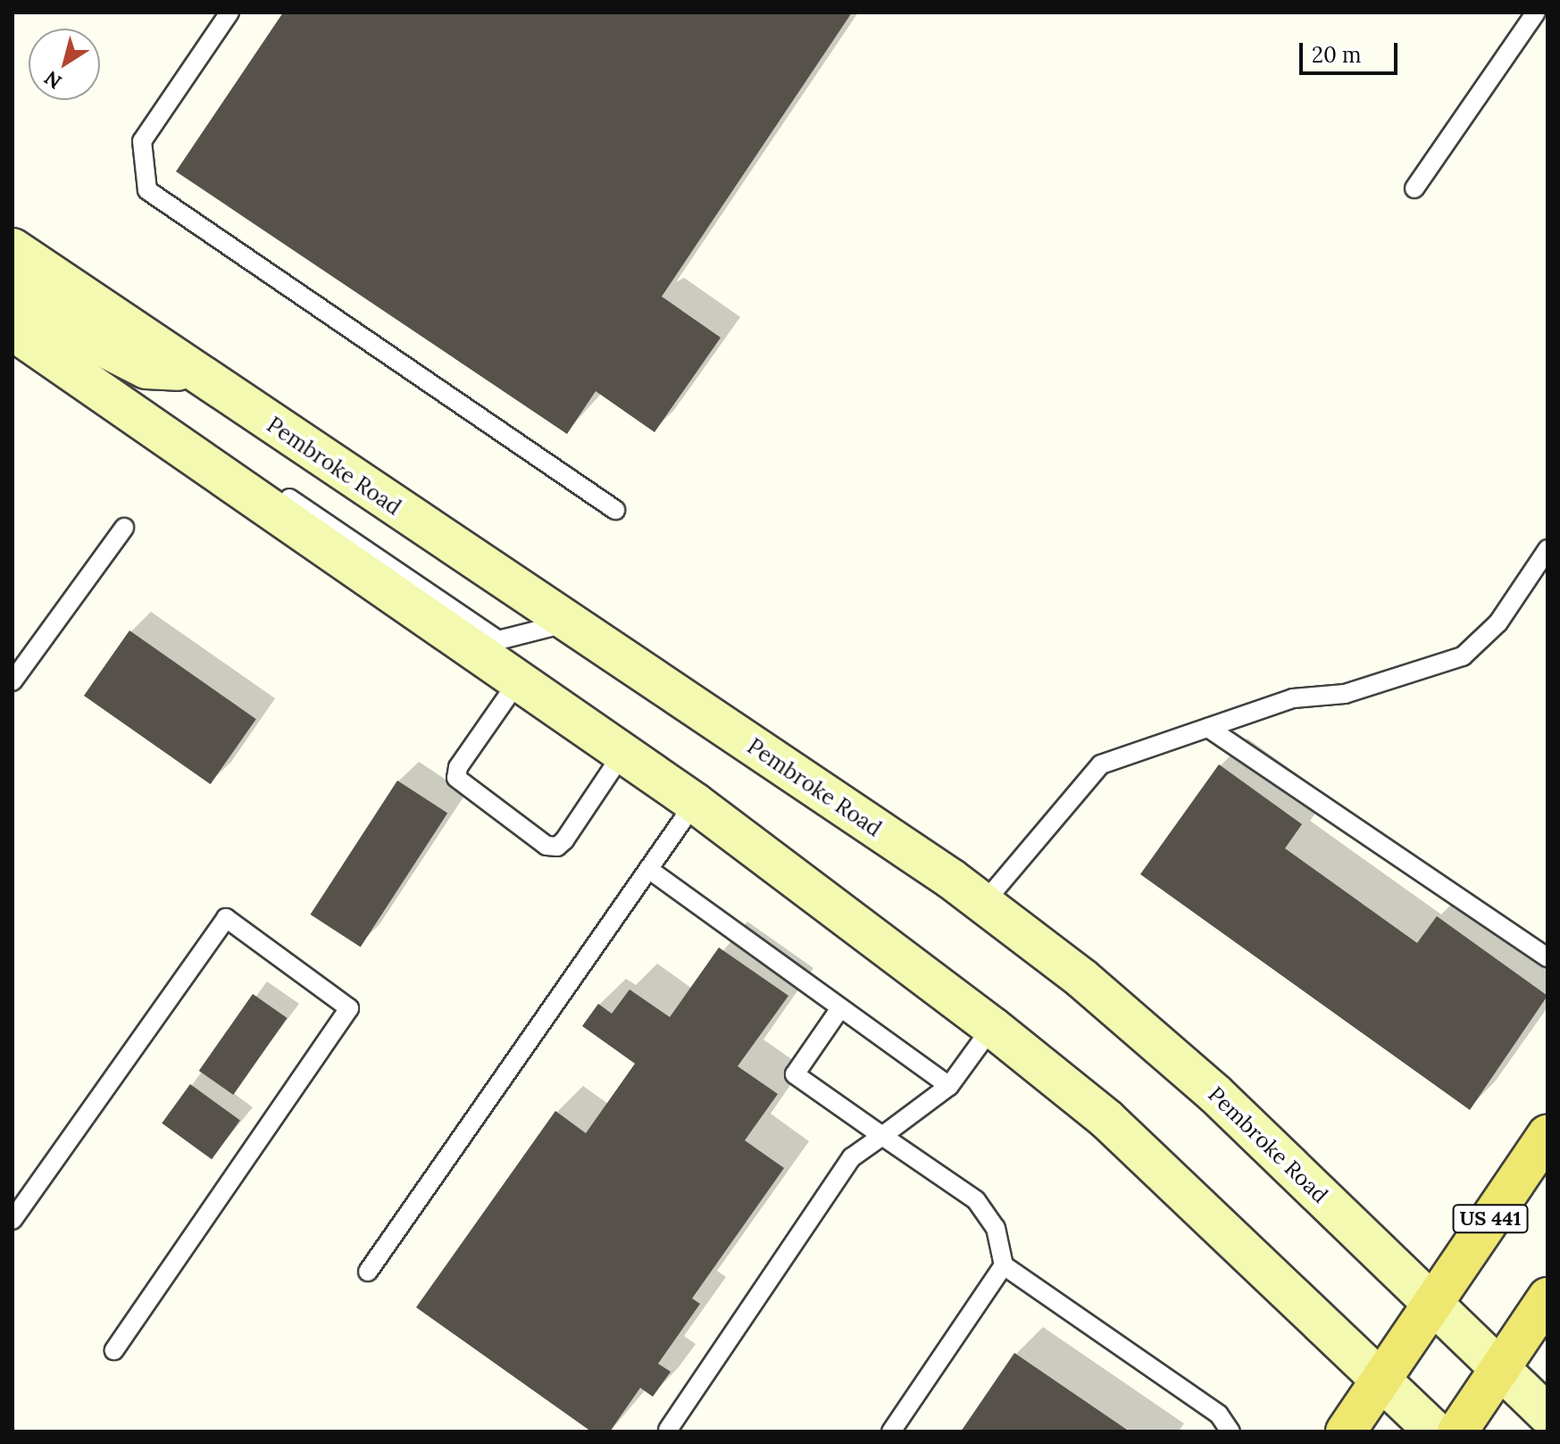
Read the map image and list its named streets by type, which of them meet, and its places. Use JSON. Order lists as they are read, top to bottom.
{
  "streets": {
    "main road": ["Pembroke Road", "US 441"]
  },
  "crossings": [
    ["Pembroke Road", "US 441"]
  ],
  "scale_bar": "20 m",
  "north": "bottom left"
}
